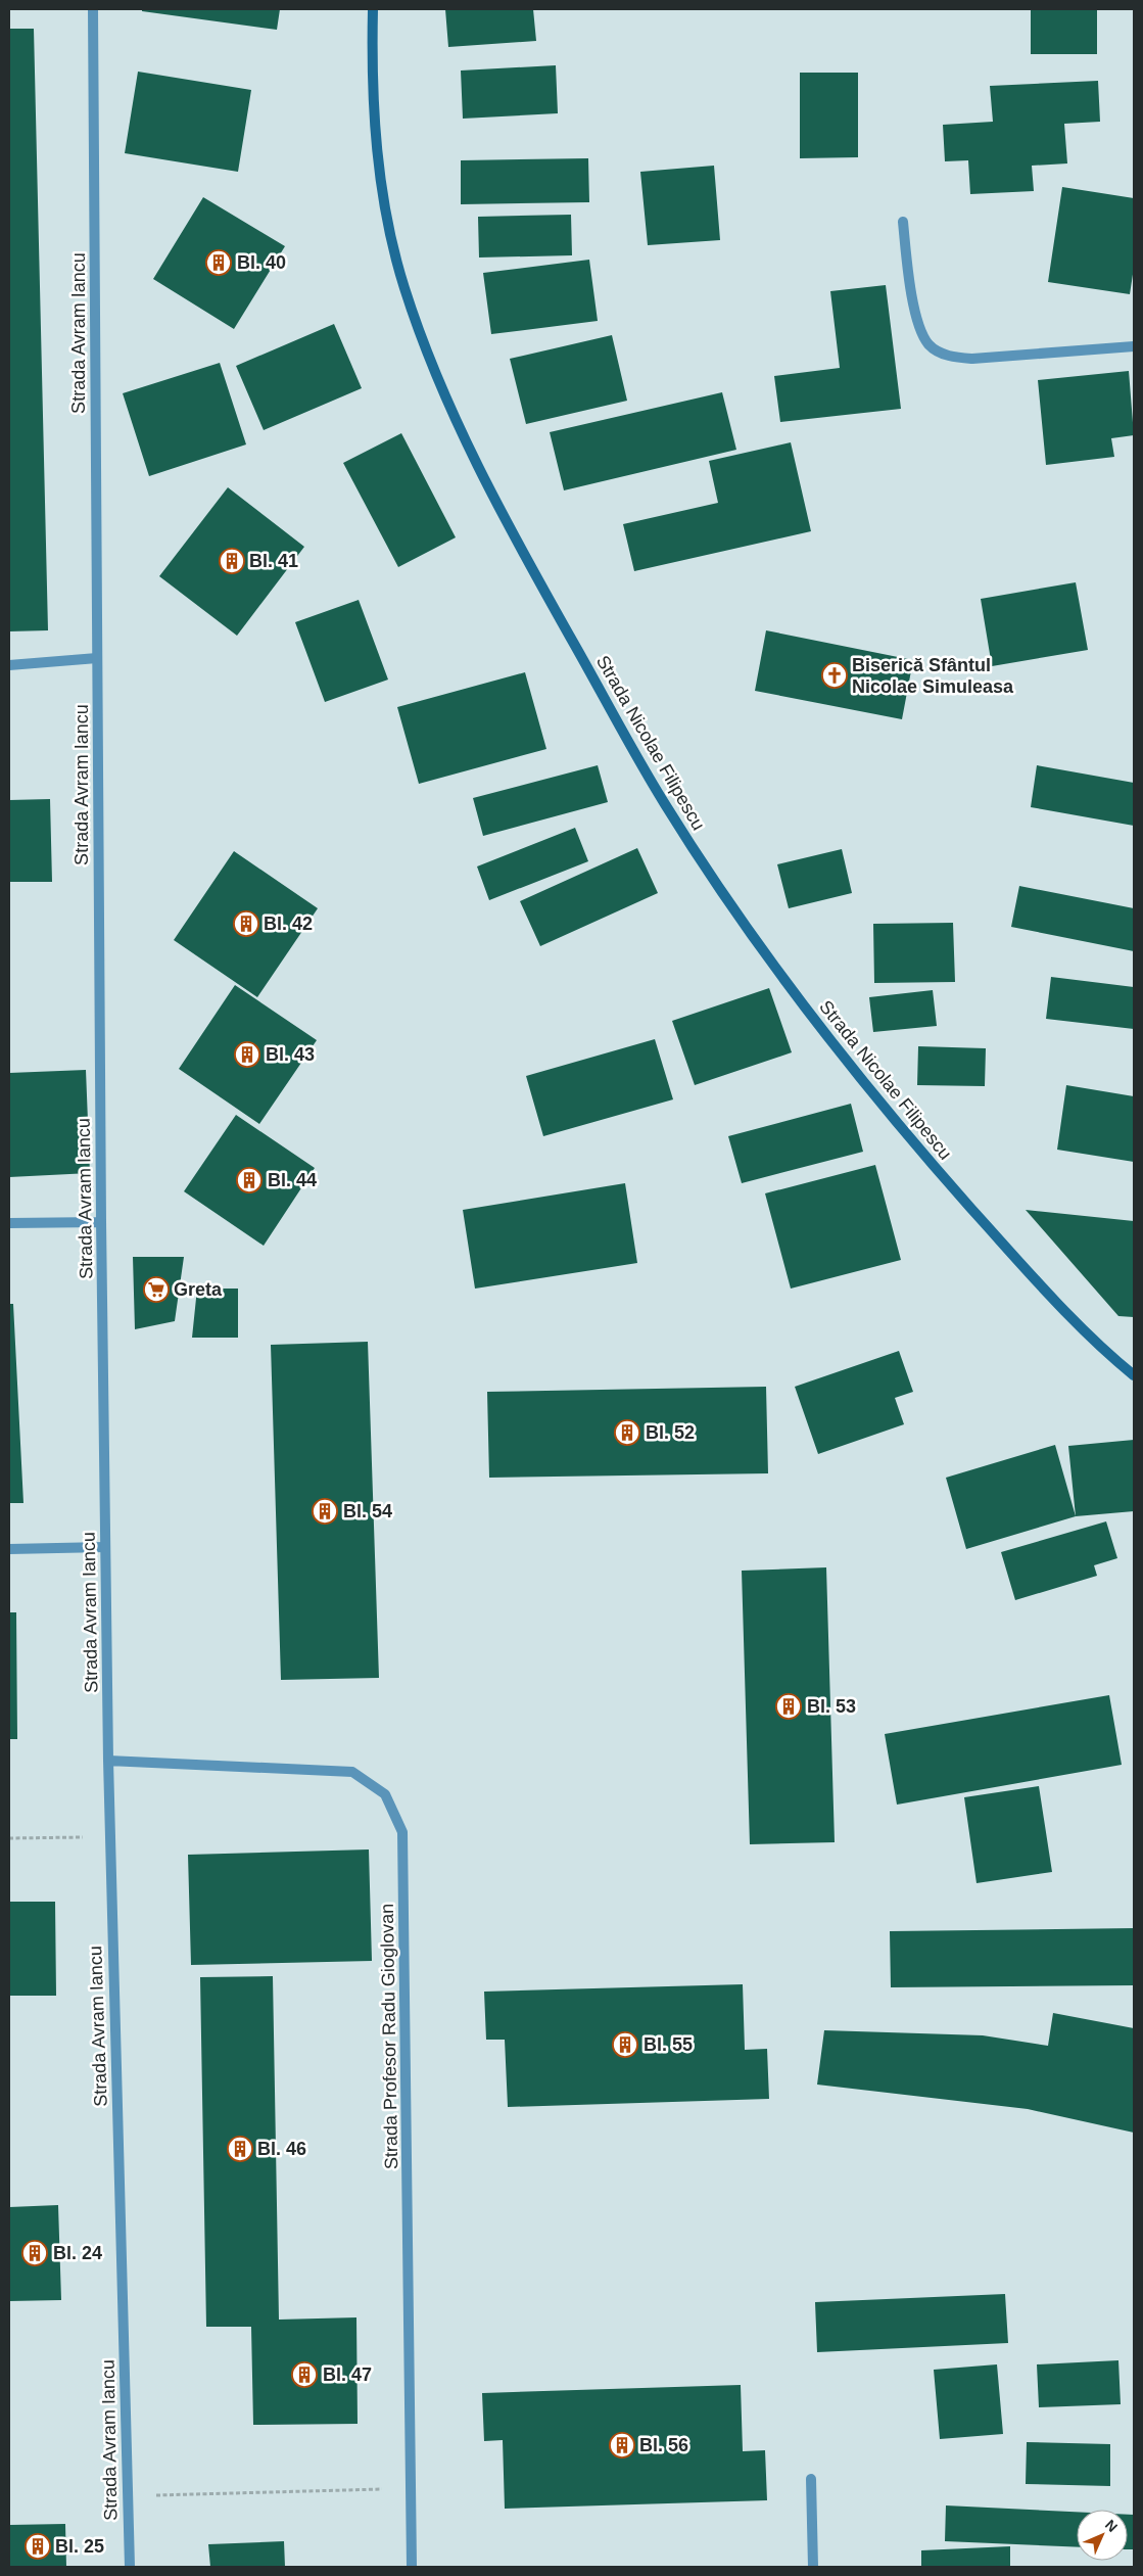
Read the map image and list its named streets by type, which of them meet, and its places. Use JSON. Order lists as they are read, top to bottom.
{
  "streets": {
    "street": ["Strada Avram Iancu", "Strada Nicolae Filipescu", "Strada Profesor Radu Gioglovan"]
  },
  "crossings": [
    ["Strada Avram Iancu", "Strada Profesor Radu Gioglovan"]
  ],
  "places": {
    "building": [
      "Bl. 40",
      "Bl. 41",
      "Bl. 42",
      "Bl. 43",
      "Bl. 44",
      "Bl. 52",
      "Bl. 54",
      "Bl. 53",
      "Bl. 55",
      "Bl. 46",
      "Bl. 24",
      "Bl. 47",
      "Bl. 56",
      "Bl. 25"
    ],
    "church": ["Biserică Sfântul Nicolae Simuleasa"],
    "supermarket": ["Greta"]
  },
  "north": "top right"
}
